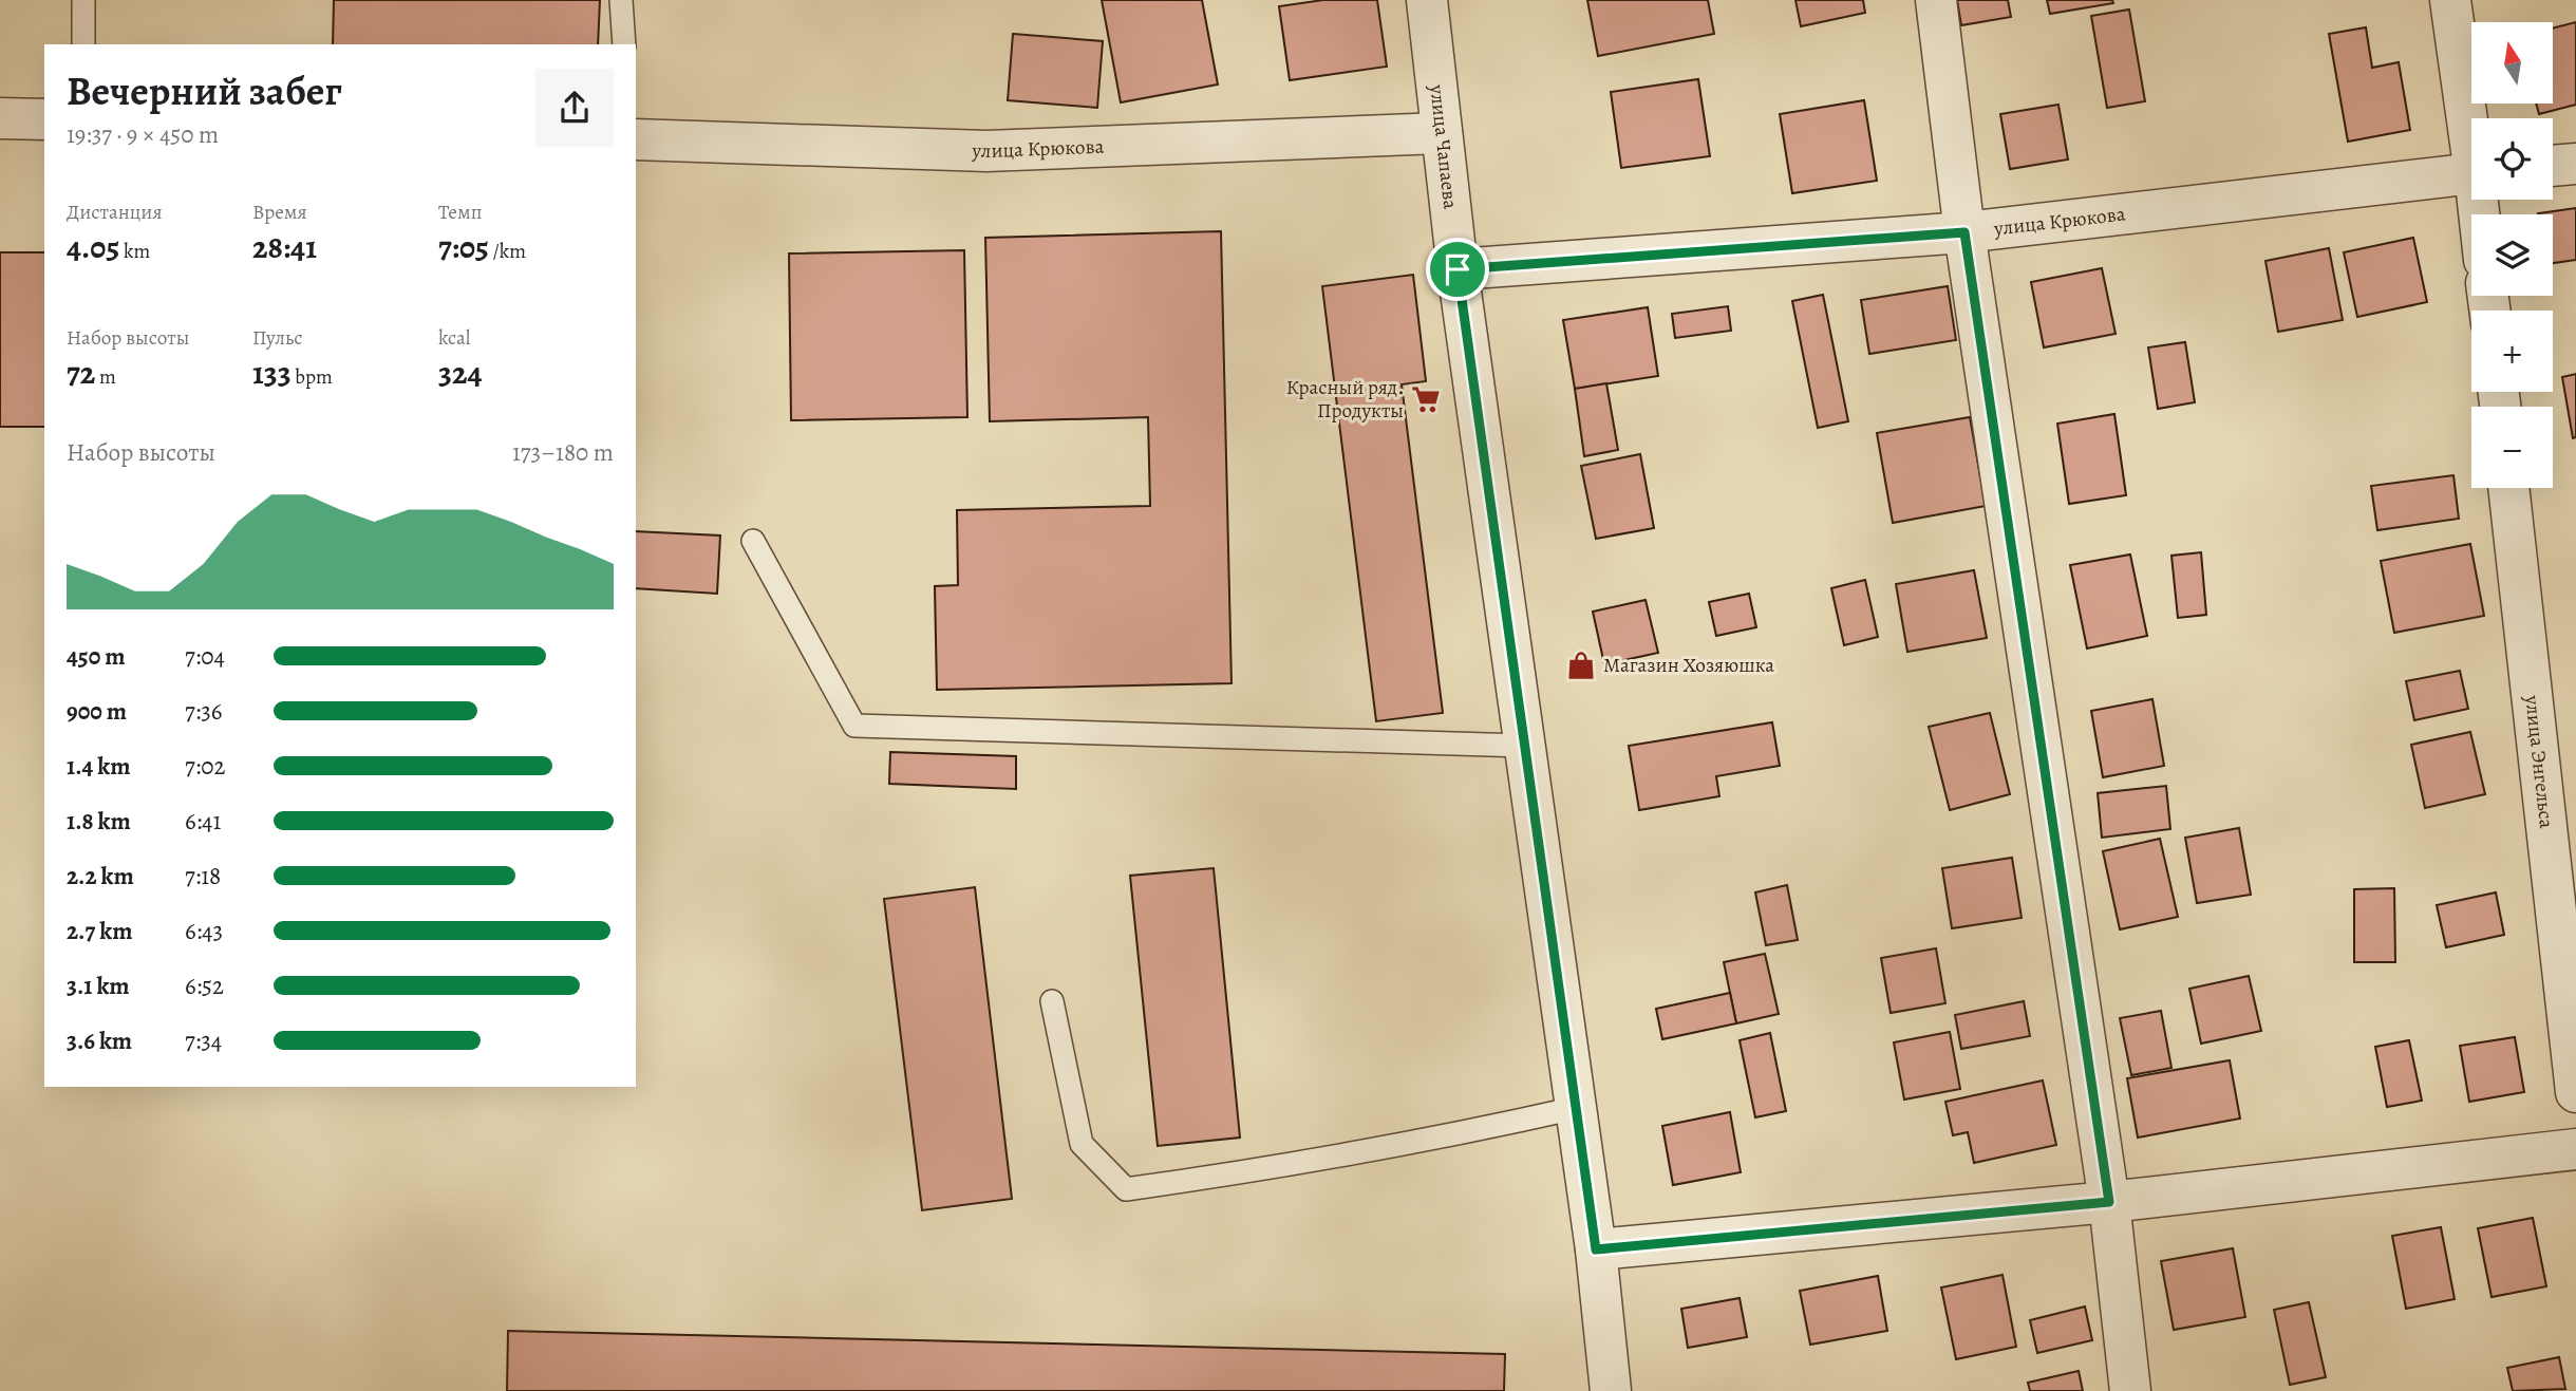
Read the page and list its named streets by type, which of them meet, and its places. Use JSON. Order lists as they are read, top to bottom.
{
  "streets": {
    "street": ["улица Чапаева", "улица Крюкова", "улица Энгельса"]
  },
  "crossings": [
    ["улица Чапаева", "улица Крюкова"]
  ],
  "places": {
    "supermarket": ["Красный ряд. Продукты"],
    "shop": ["Магазин Хозяюшка"]
  },
  "north": "top",
  "page": {
    "map_buttons": ["+", "−"],
    "heading": ["Вечерний забег", "19:37 · 9 × 450 m"],
    "stats": [
      ["Дистанция", "4.05 km"],
      ["Время", "28:41"],
      ["Темп", "7:05 /km"],
      ["Набор высоты", "72 m"],
      ["Пульс", "133 bpm"],
      ["kcal", "324"]
    ],
    "chart": ["Набор высоты", "173–180 m"],
    "list": [
      {
        "name": "450 m",
        "note": "7:04"
      },
      {
        "name": "900 m",
        "note": "7:36"
      },
      {
        "name": "1.4 km",
        "note": "7:02"
      },
      {
        "name": "1.8 km",
        "note": "6:41"
      },
      {
        "name": "2.2 km",
        "note": "7:18"
      },
      {
        "name": "2.7 km",
        "note": "6:43"
      },
      {
        "name": "3.1 km",
        "note": "6:52"
      },
      {
        "name": "3.6 km",
        "note": "7:34"
      }
    ]
  }
}
